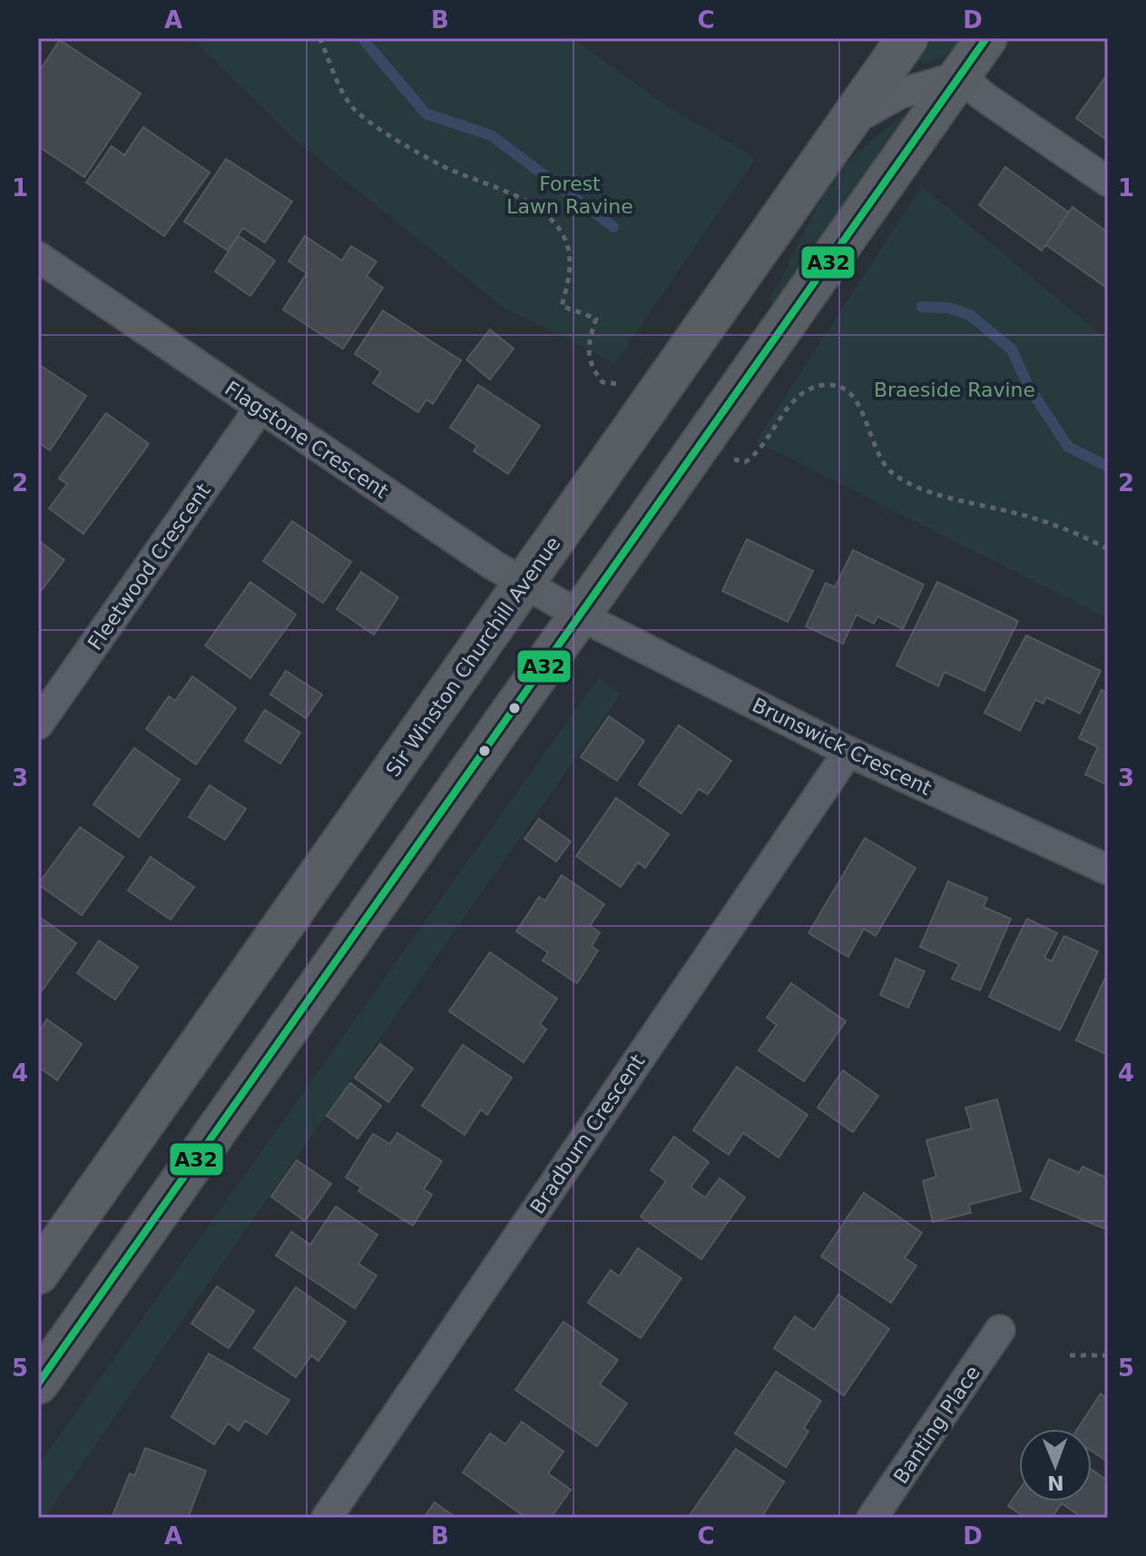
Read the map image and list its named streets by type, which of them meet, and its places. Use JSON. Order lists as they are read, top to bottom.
{
  "streets": {
    "main road": ["Sir Winston Churchill Avenue"],
    "street": [
      "Flagstone Crescent",
      "Fleetwood Crescent",
      "Brunswick Crescent",
      "Bradburn Crescent",
      "Banting Place"
    ]
  },
  "crossings": [
    ["Flagstone Crescent", "Fleetwood Crescent"],
    ["Flagstone Crescent", "Sir Winston Churchill Avenue"],
    ["Flagstone Crescent", "Brunswick Crescent"],
    ["Brunswick Crescent", "Bradburn Crescent"]
  ],
  "parks": ["Forest Lawn Ravine", "Braeside Ravine"],
  "lines": ["transit line A32"],
  "north": "bottom",
  "grid": {
    "columns": [
      "A",
      "B",
      "C",
      "D"
    ],
    "rows": [
      "1",
      "2",
      "3",
      "4",
      "5"
    ]
  }
}
